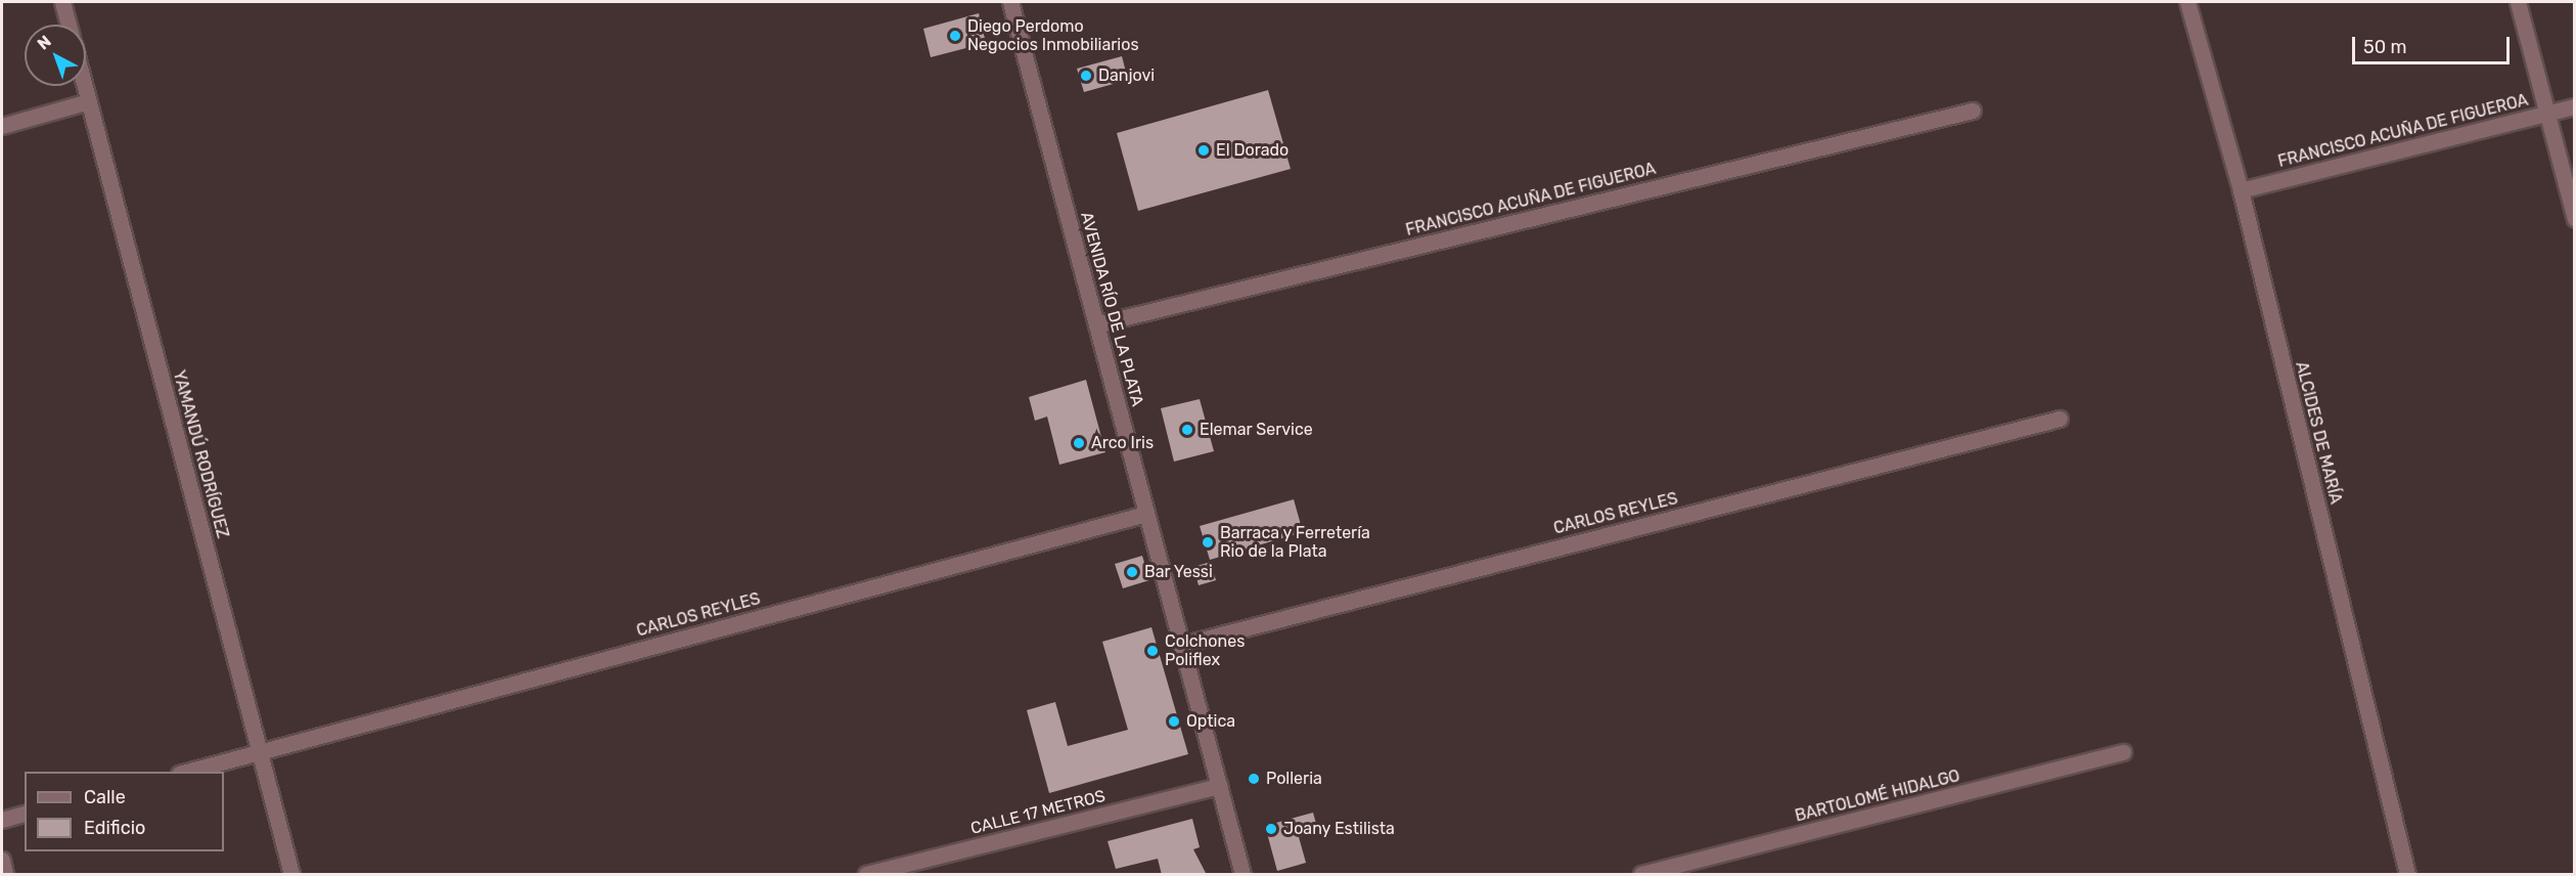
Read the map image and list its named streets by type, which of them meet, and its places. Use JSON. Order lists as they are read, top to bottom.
{
  "streets": {
    "street": [
      "FRANCISCO ACUÑA DE FIGUEROA",
      "AVENIDA RÍO DE LA PLATA",
      "ALCIDES DE MARÍA",
      "YAMANDÚ RODRÍGUEZ",
      "CARLOS REYLES",
      "BARTOLOMÉ HIDALGO",
      "CALLE 17 METROS"
    ]
  },
  "crossings": [
    ["FRANCISCO ACUÑA DE FIGUEROA", "AVENIDA RÍO DE LA PLATA"],
    ["FRANCISCO ACUÑA DE FIGUEROA", "ALCIDES DE MARÍA"],
    ["AVENIDA RÍO DE LA PLATA", "CARLOS REYLES"],
    ["AVENIDA RÍO DE LA PLATA", "CALLE 17 METROS"],
    ["YAMANDÚ RODRÍGUEZ", "CARLOS REYLES"]
  ],
  "places": [
    "Diego Perdomo Negocios Inmobiliarios",
    "Danjovi",
    "El Dorado",
    "Elemar Service",
    "Arco Iris",
    "Barraca y Ferretería Rio de la Plata",
    "Bar Yessi",
    "Colchones Poliflex",
    "Optica",
    "Polleria",
    "Joany Estilista"
  ],
  "legend": ["Calle", "Edificio"],
  "scale_bar": "50 m",
  "north": "top left"
}
